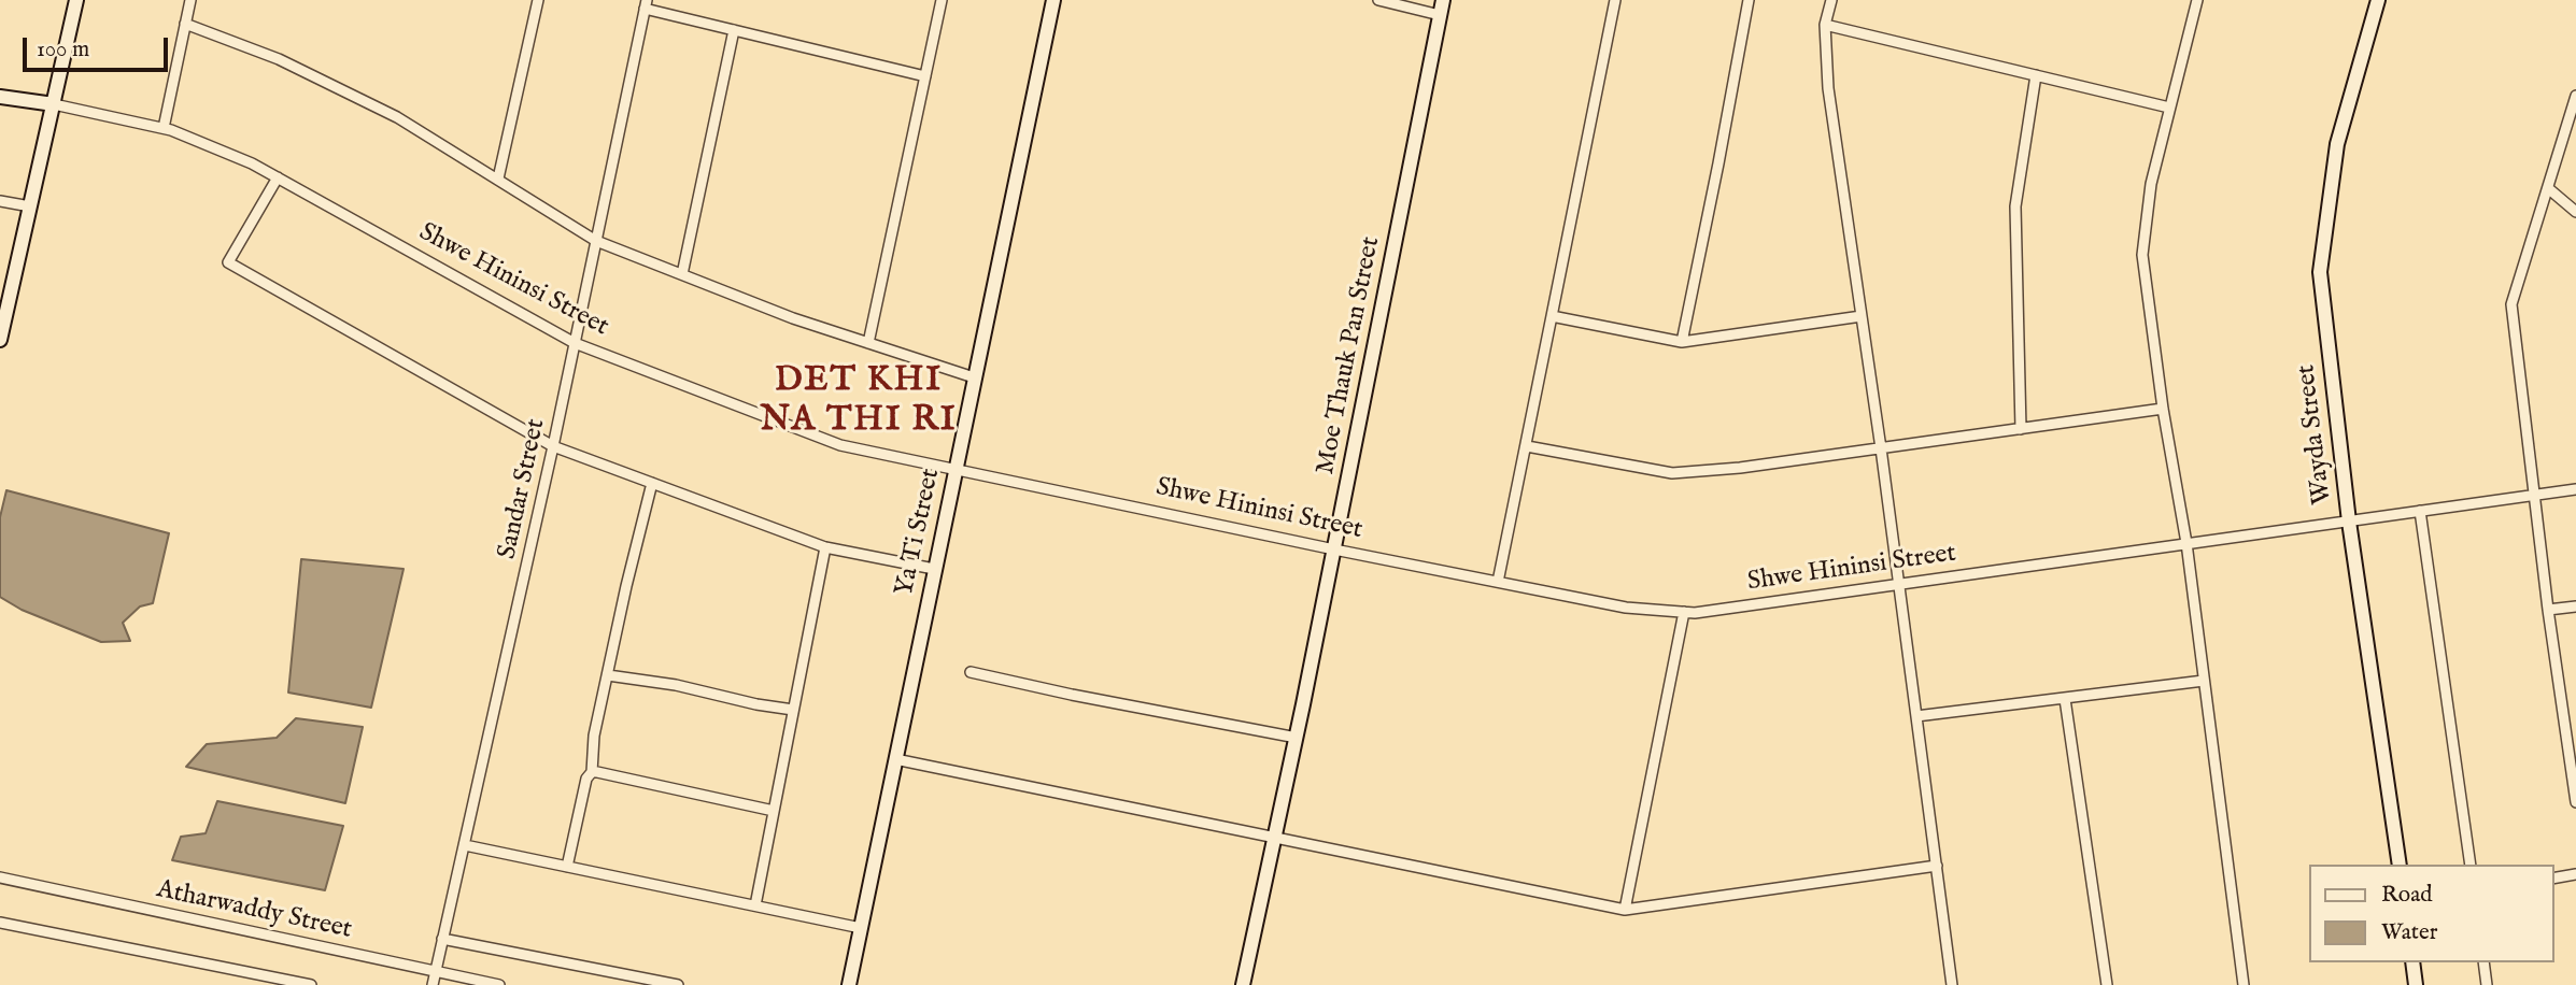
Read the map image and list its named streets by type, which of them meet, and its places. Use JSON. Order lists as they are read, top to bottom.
{
  "streets": {
    "street": [
      "Shwe Hininsi Street",
      "Moe Thauk Pan Street",
      "Wayda Street",
      "Sandar Street",
      "Ya Ti Street",
      "Atharwaddy Street"
    ]
  },
  "crossings": [
    ["Shwe Hininsi Street", "Moe Thauk Pan Street"],
    ["Shwe Hininsi Street", "Wayda Street"],
    ["Shwe Hininsi Street", "Sandar Street"],
    ["Shwe Hininsi Street", "Ya Ti Street"],
    ["Sandar Street", "Atharwaddy Street"]
  ],
  "districts": ["DET KHI NA THI RI"],
  "legend": ["Road", "Water"],
  "scale_bar": "100 m"
}
